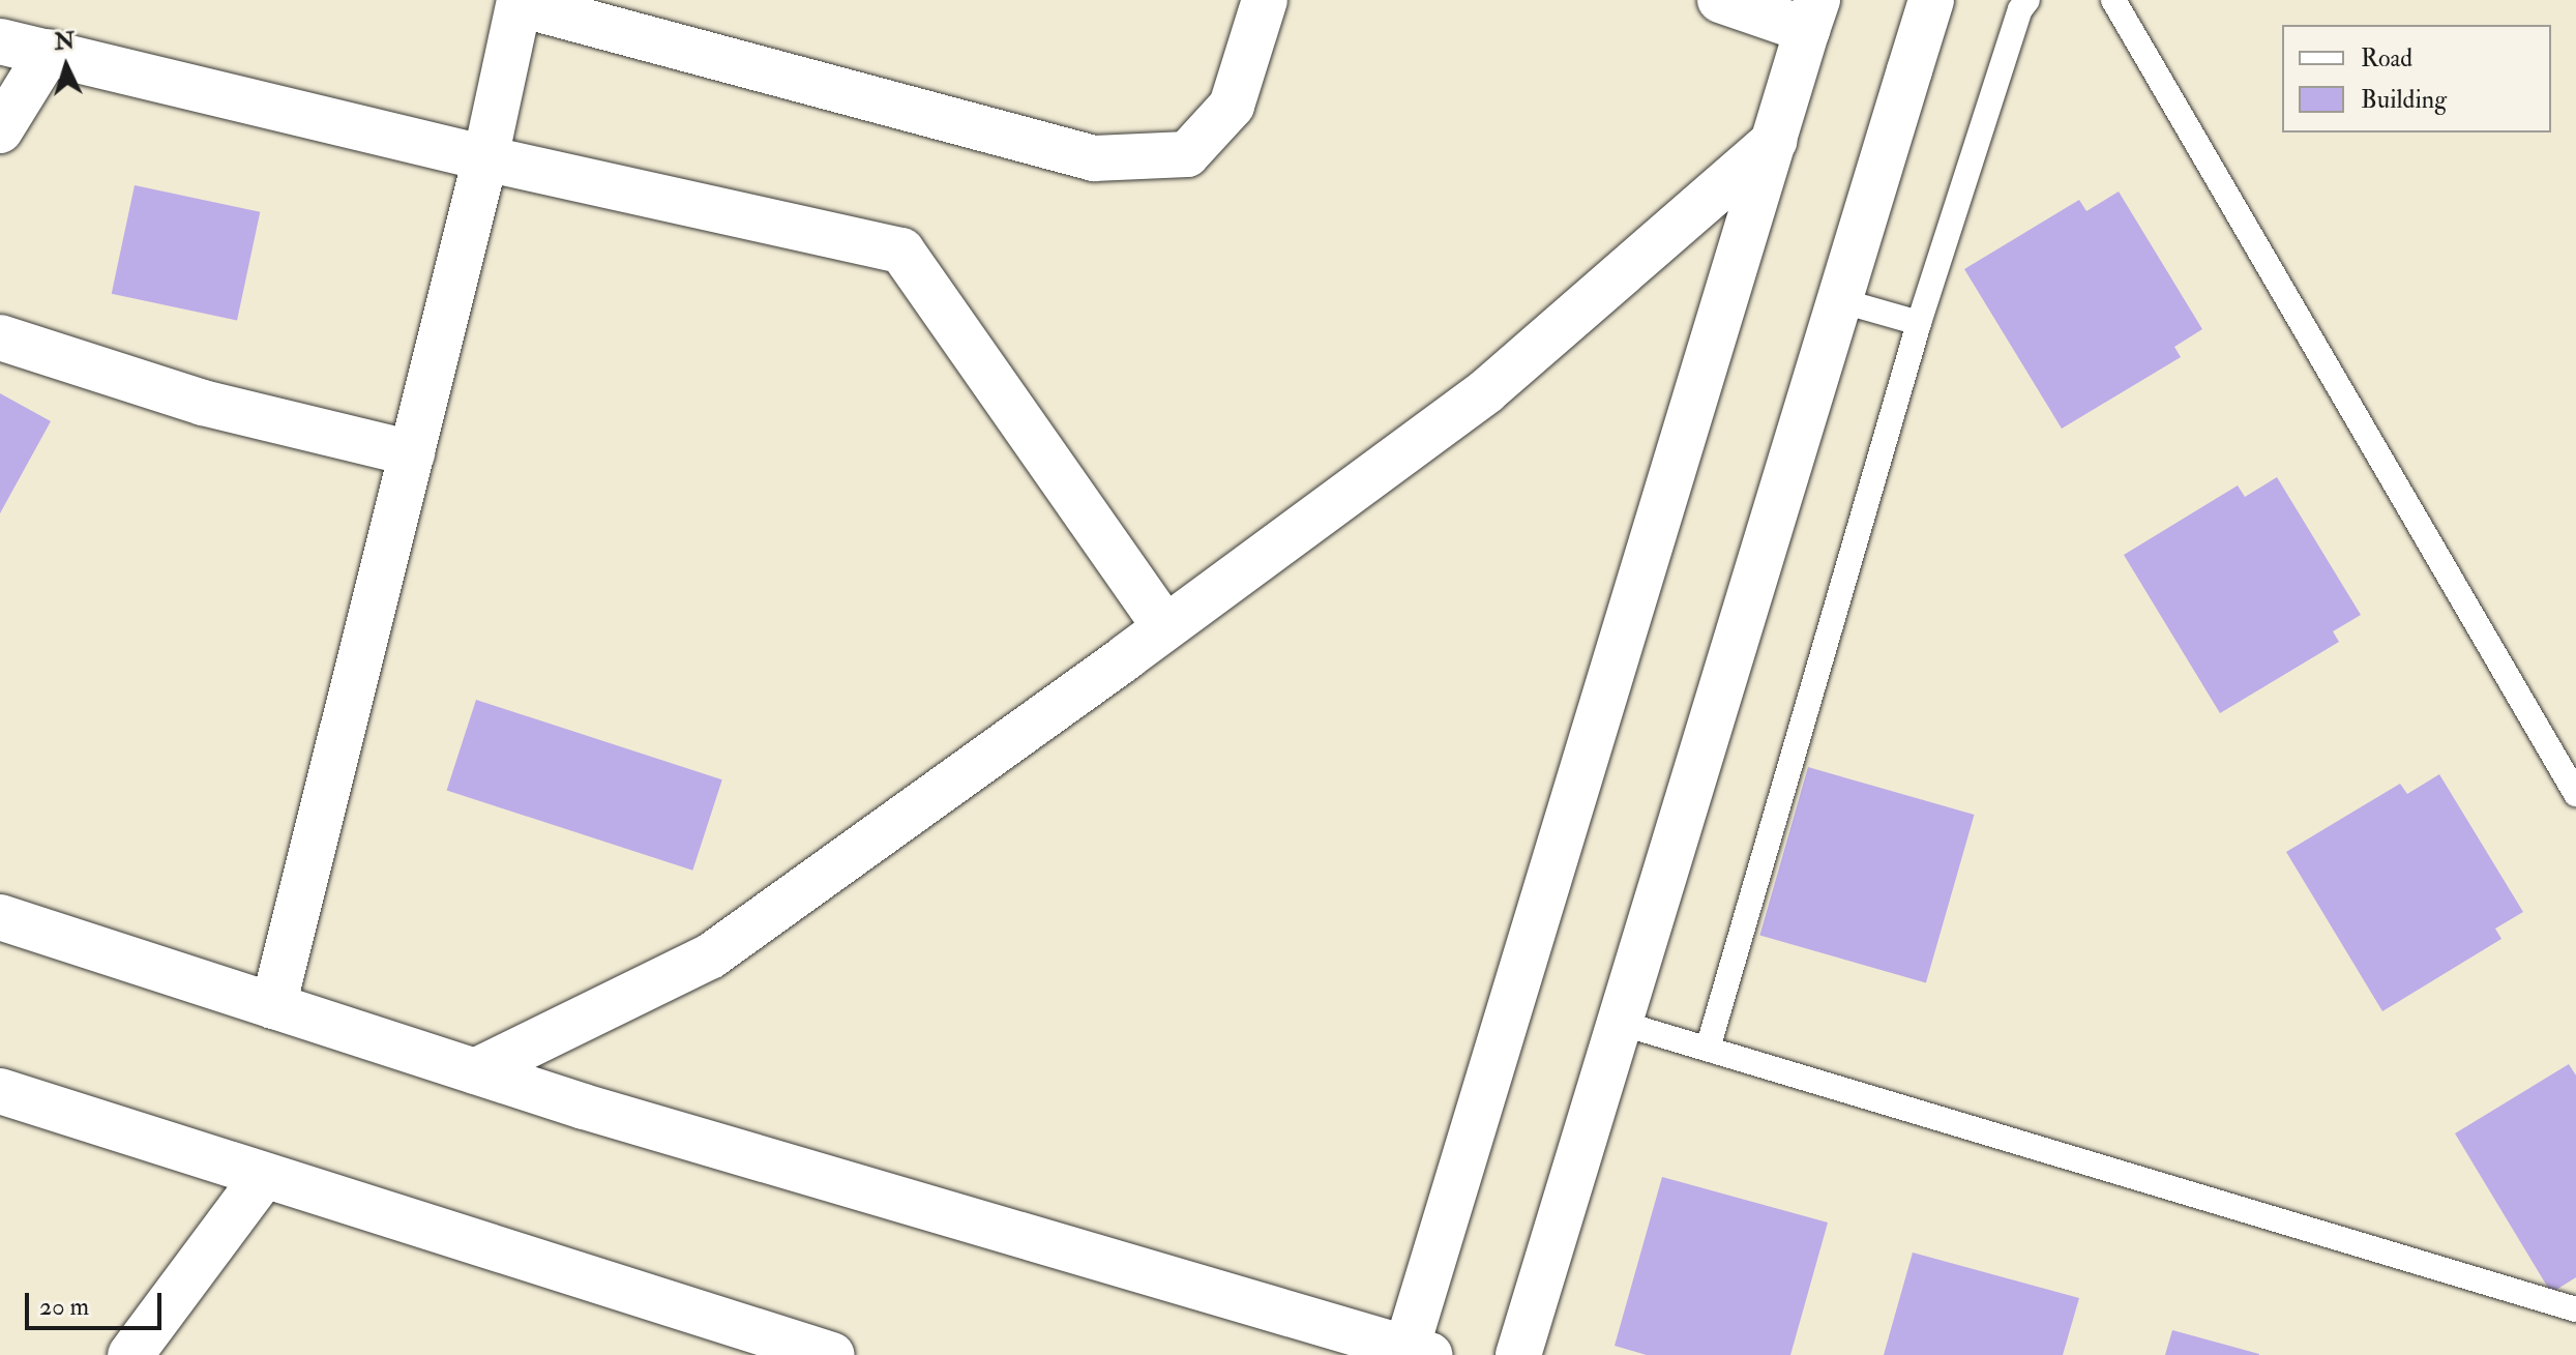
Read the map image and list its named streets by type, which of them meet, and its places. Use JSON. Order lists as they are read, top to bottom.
{
  "legend": ["Road", "Building"],
  "scale_bar": "20 m",
  "north": "top"
}
